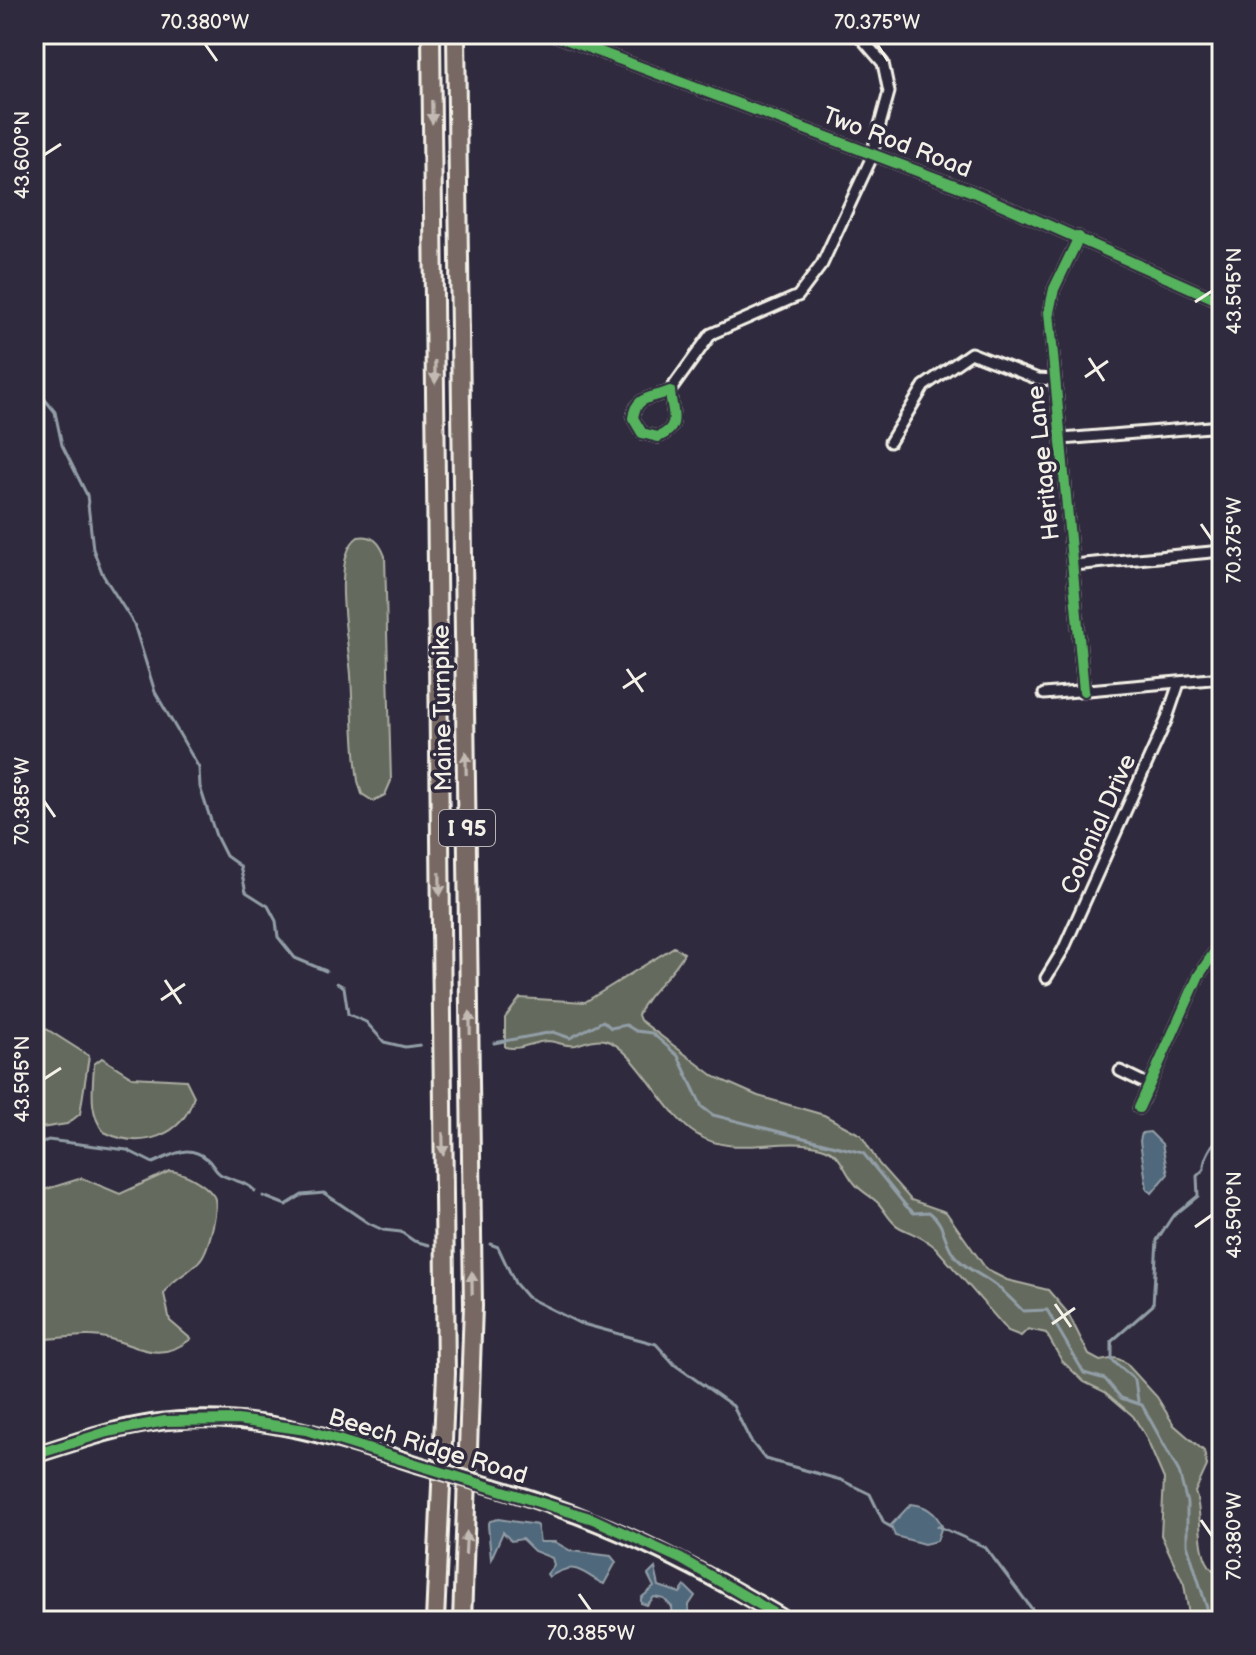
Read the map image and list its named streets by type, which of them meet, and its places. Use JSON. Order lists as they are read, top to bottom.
{
  "streets": {
    "highway": ["Maine Turnpike", "I 95"],
    "street": [
      "Two Rod Road",
      "Heritage Lane",
      "Colonial Drive",
      "Beech Ridge Road"
    ]
  },
  "crossings": [
    ["Two Rod Road", "Heritage Lane"]
  ],
  "coordinates": [
    "70.380°W",
    "70.375°W",
    "43.600°N",
    "43.595°N",
    "70.385°W",
    "43.590°N"
  ]
}
